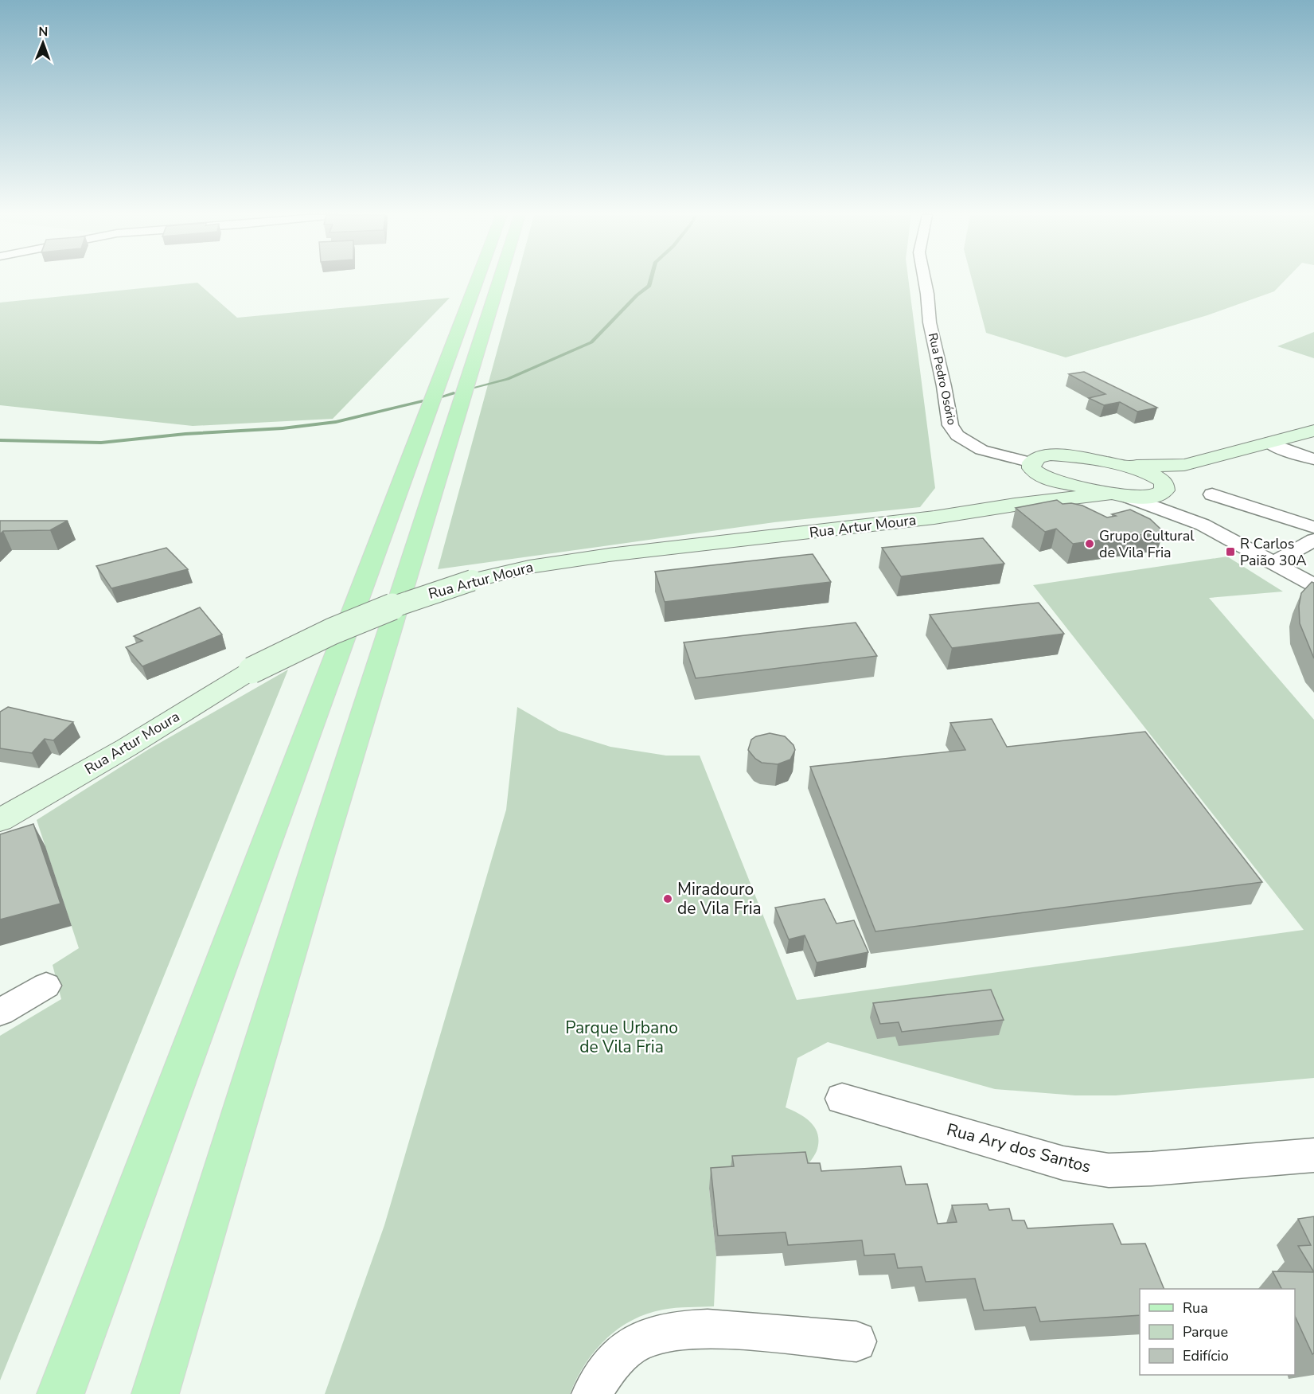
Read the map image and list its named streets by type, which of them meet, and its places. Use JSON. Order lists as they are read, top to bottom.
{
  "streets": {
    "main road": ["Rua Artur Moura"],
    "street": ["Rua Pedro Osório", "Rua Ary dos Santos"]
  },
  "crossings": [
    ["Rua Pedro Osório", "Rua Artur Moura"]
  ],
  "parks": ["Parque Urbano de Vila Fria"],
  "places": {
    "other": ["Grupo Cultural de Vila Fria", "Miradouro de Vila Fria"],
    "transit": ["R Carlos Paião 30A"]
  },
  "legend": ["Rua", "Parque", "Edifício"],
  "north": "top"
}
